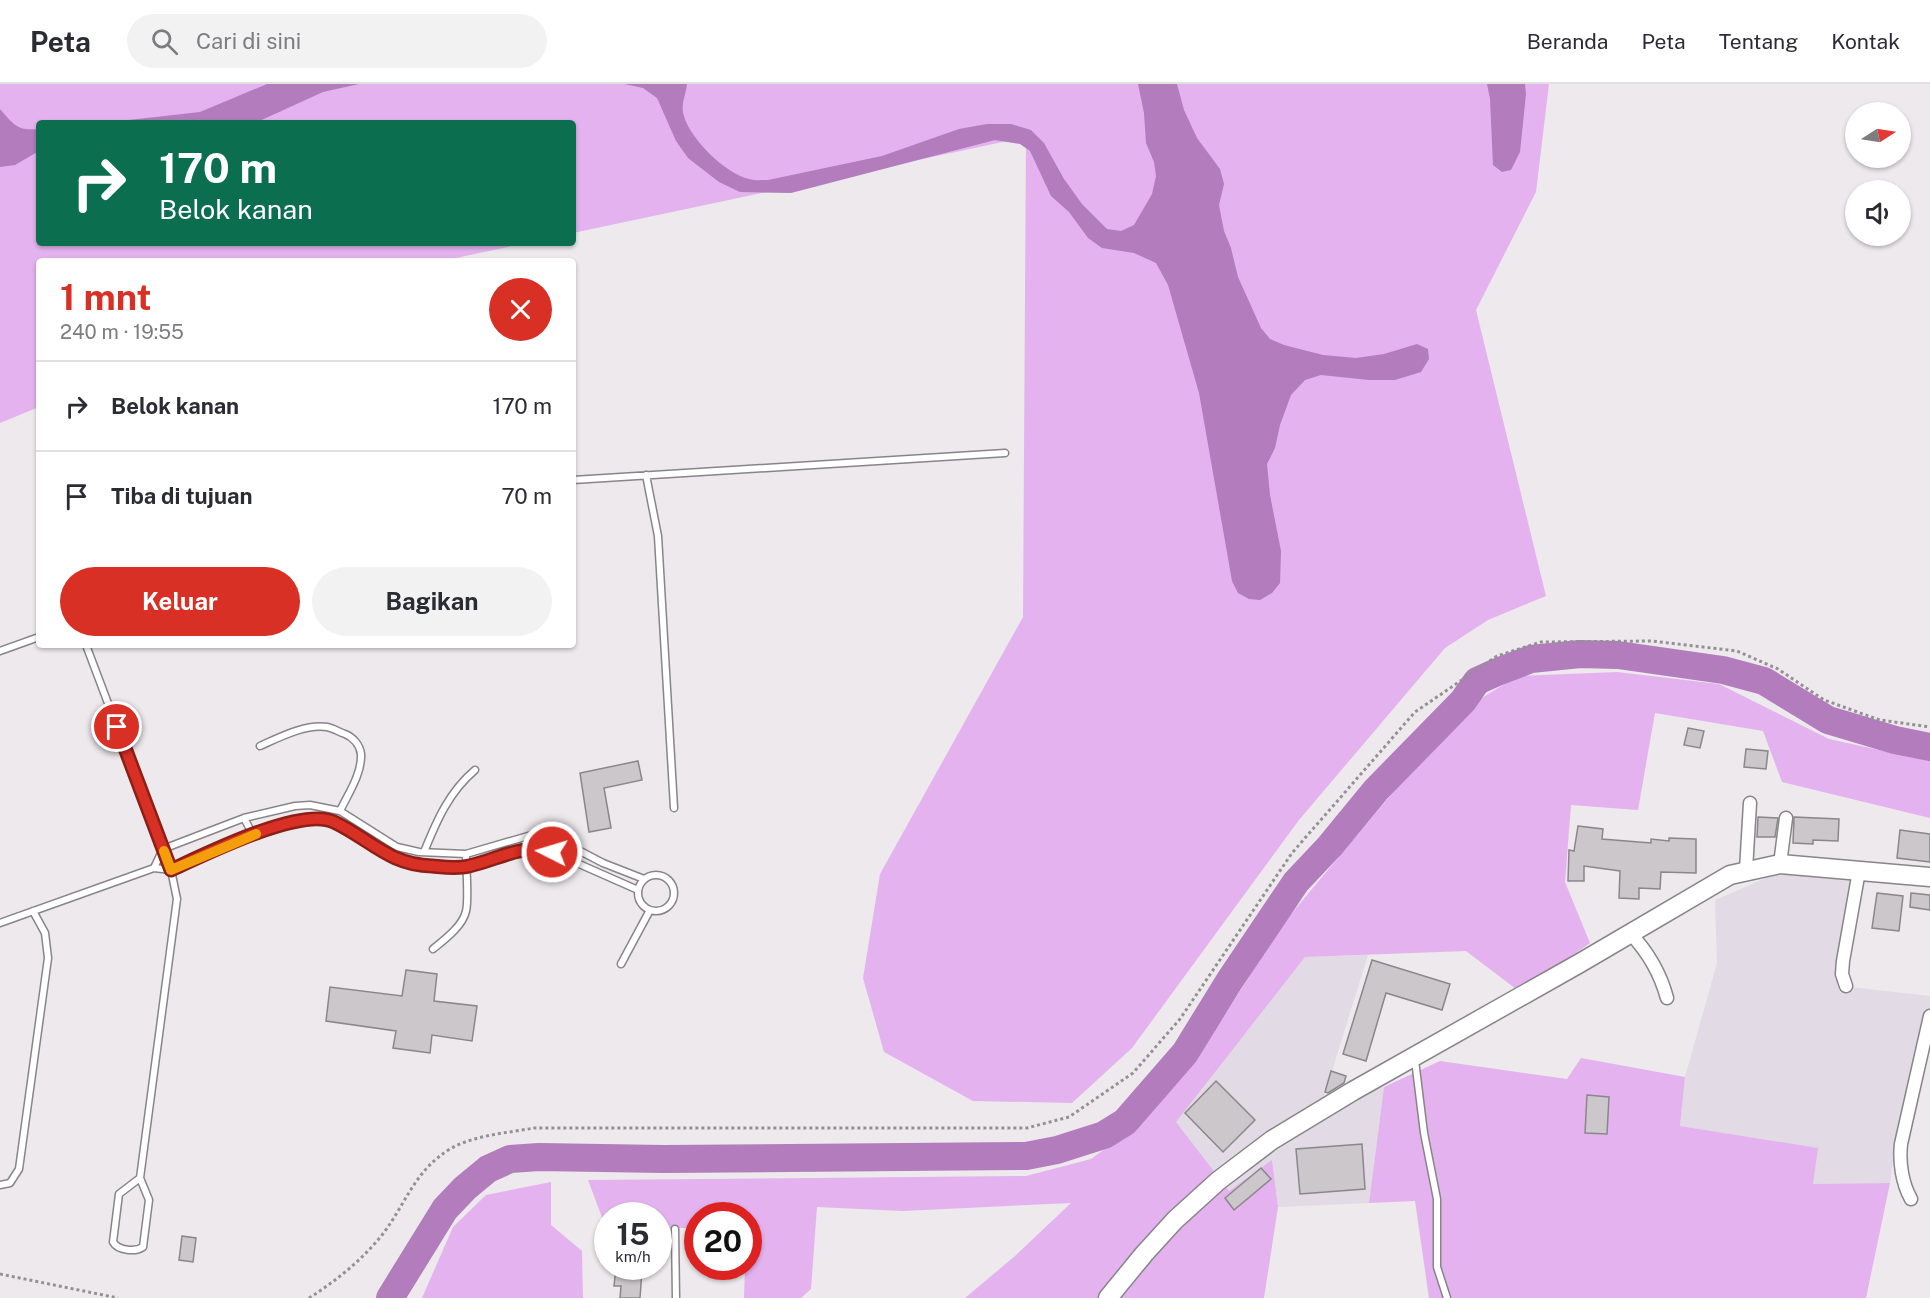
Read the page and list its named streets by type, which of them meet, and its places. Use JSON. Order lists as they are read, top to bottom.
{
  "north": "right",
  "page": {
    "header": "Peta",
    "search": "Cari di sini",
    "nav": [
      "Beranda",
      "Peta",
      "Tentang",
      "Kontak"
    ],
    "turn": ["170 m", "Belok kanan"],
    "heading": ["1 mnt", "240 m · 19:55"],
    "list": [
      {
        "name": "Belok kanan",
        "value": "170 m"
      },
      {
        "name": "Tiba di tujuan",
        "value": "70 m"
      }
    ],
    "buttons": ["Keluar", "Bagikan"],
    "speed": "15 km/h",
    "limit": "20"
  }
}
